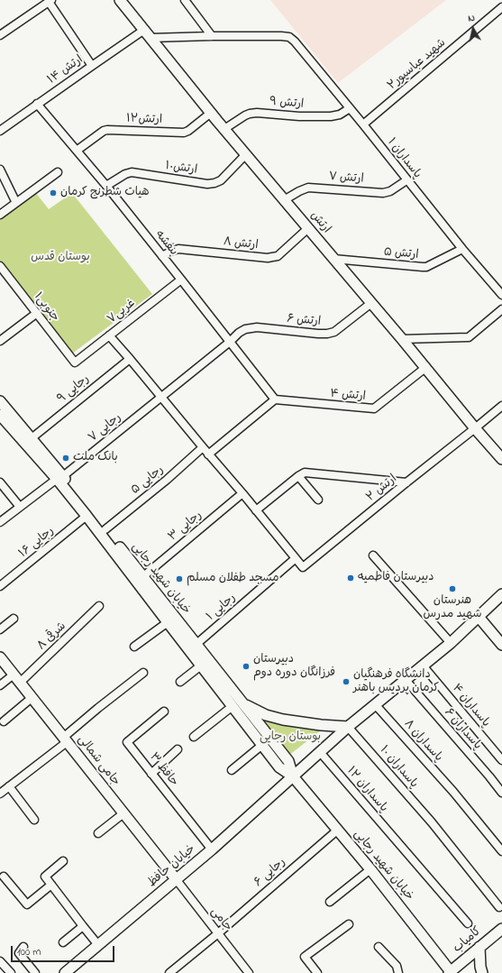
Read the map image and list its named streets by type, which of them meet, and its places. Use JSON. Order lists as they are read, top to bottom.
{
  "streets": {
    "main road": [
      "ارتش",
      "خیابان شهید رجایی",
      "جامی شمالی",
      "خیابان حافظ",
      "کامیاب"
    ],
    "street": [
      "شهید عباسپور۲",
      "ارتش ۱۴",
      "ارتش ۹",
      "ارتش۱۲",
      "پاسداران ۱",
      "ارتش۱۰",
      "ارتش ۷",
      "بنفشه",
      "ارتش ۸",
      "ارتش ۵",
      "جنوبی۱",
      "غربی۷",
      "ارتش ۶",
      "رجایی ۹",
      "ارتش ۴",
      "رجایی ۷",
      "رجایی ۵",
      "ارتش ۲",
      "رجایی ۳",
      "رجایی ۱۶",
      "رجایی ۱",
      "شرقی ۸",
      "پاسداران ۴",
      "پاسداران ۶",
      "پاسداران ۸",
      "پاسداران ۱۰",
      "حافظ ۳",
      "پاسداران ۱۲",
      "رجایی ۶",
      "جامی"
    ]
  },
  "crossings": [
    ["شهید عباسپور۲", "پاسداران ۱"],
    ["ارتش ۱۴", "ارتش"],
    ["ارتش ۱۴", "بنفشه"],
    ["ارتش ۹", "پاسداران ۱"],
    ["ارتش ۹", "ارتش"],
    ["ارتش۱۲", "ارتش"],
    ["ارتش۱۲", "بنفشه"],
    ["پاسداران ۱", "ارتش ۷"],
    ["پاسداران ۱", "ارتش ۵"],
    ["ارتش۱۰", "ارتش"],
    ["ارتش۱۰", "بنفشه"],
    ["ارتش ۷", "ارتش"],
    ["ارتش", "ارتش ۸"],
    ["ارتش", "ارتش ۵"],
    ["ارتش", "ارتش ۶"],
    ["ارتش", "ارتش ۴"],
    ["ارتش", "ارتش ۲"],
    ["بنفشه", "ارتش ۸"],
    ["بنفشه", "غربی۷"],
    ["بنفشه", "ارتش ۶"],
    ["بنفشه", "ارتش ۴"],
    ["جنوبی۱", "غربی۷"],
    ["ارتش ۶", "رجایی ۷"],
    ["رجایی ۹", "خیابان شهید رجایی"],
    ["رجایی ۷", "خیابان شهید رجایی"],
    ["رجایی ۵", "خیابان شهید رجایی"],
    ["ارتش ۲", "رجایی ۱"],
    ["رجایی ۳", "خیابان شهید رجایی"],
    ["رجایی ۱۶", "خیابان شهید رجایی"],
    ["خیابان شهید رجایی", "رجایی ۱"],
    ["خیابان شهید رجایی", "خیابان حافظ"],
    ["خیابان شهید رجایی", "رجایی ۶"],
    ["خیابان شهید رجایی", "کامیاب"],
    ["شرقی ۸", "جامی شمالی"],
    ["پاسداران ۴", "خیابان حافظ"],
    ["پاسداران ۶", "خیابان حافظ"],
    ["پاسداران ۸", "خیابان حافظ"],
    ["جامی شمالی", "خیابان حافظ"],
    ["جامی شمالی", "جامی"],
    ["پاسداران ۱۰", "خیابان حافظ"],
    ["حافظ ۳", "خیابان حافظ"],
    ["پاسداران ۱۲", "خیابان حافظ"],
    ["خیابان حافظ", "جامی"],
    ["رجایی ۶", "جامی"]
  ],
  "parks": ["بوستان قدس", "بوستان رجایی"],
  "places": [
    "هیات شطرنج کرمان",
    "بانک ملت",
    "دبیرستان فاطمیه",
    "مسجد طفلان مسلم",
    "هنرستان شهید مدرس",
    "دبیرستان فرزانگان دوره دوم",
    "دانشگاه فرهنگیان کرمان پردیس باهنر"
  ],
  "scale_bar": "100 m",
  "north": "top"
}
